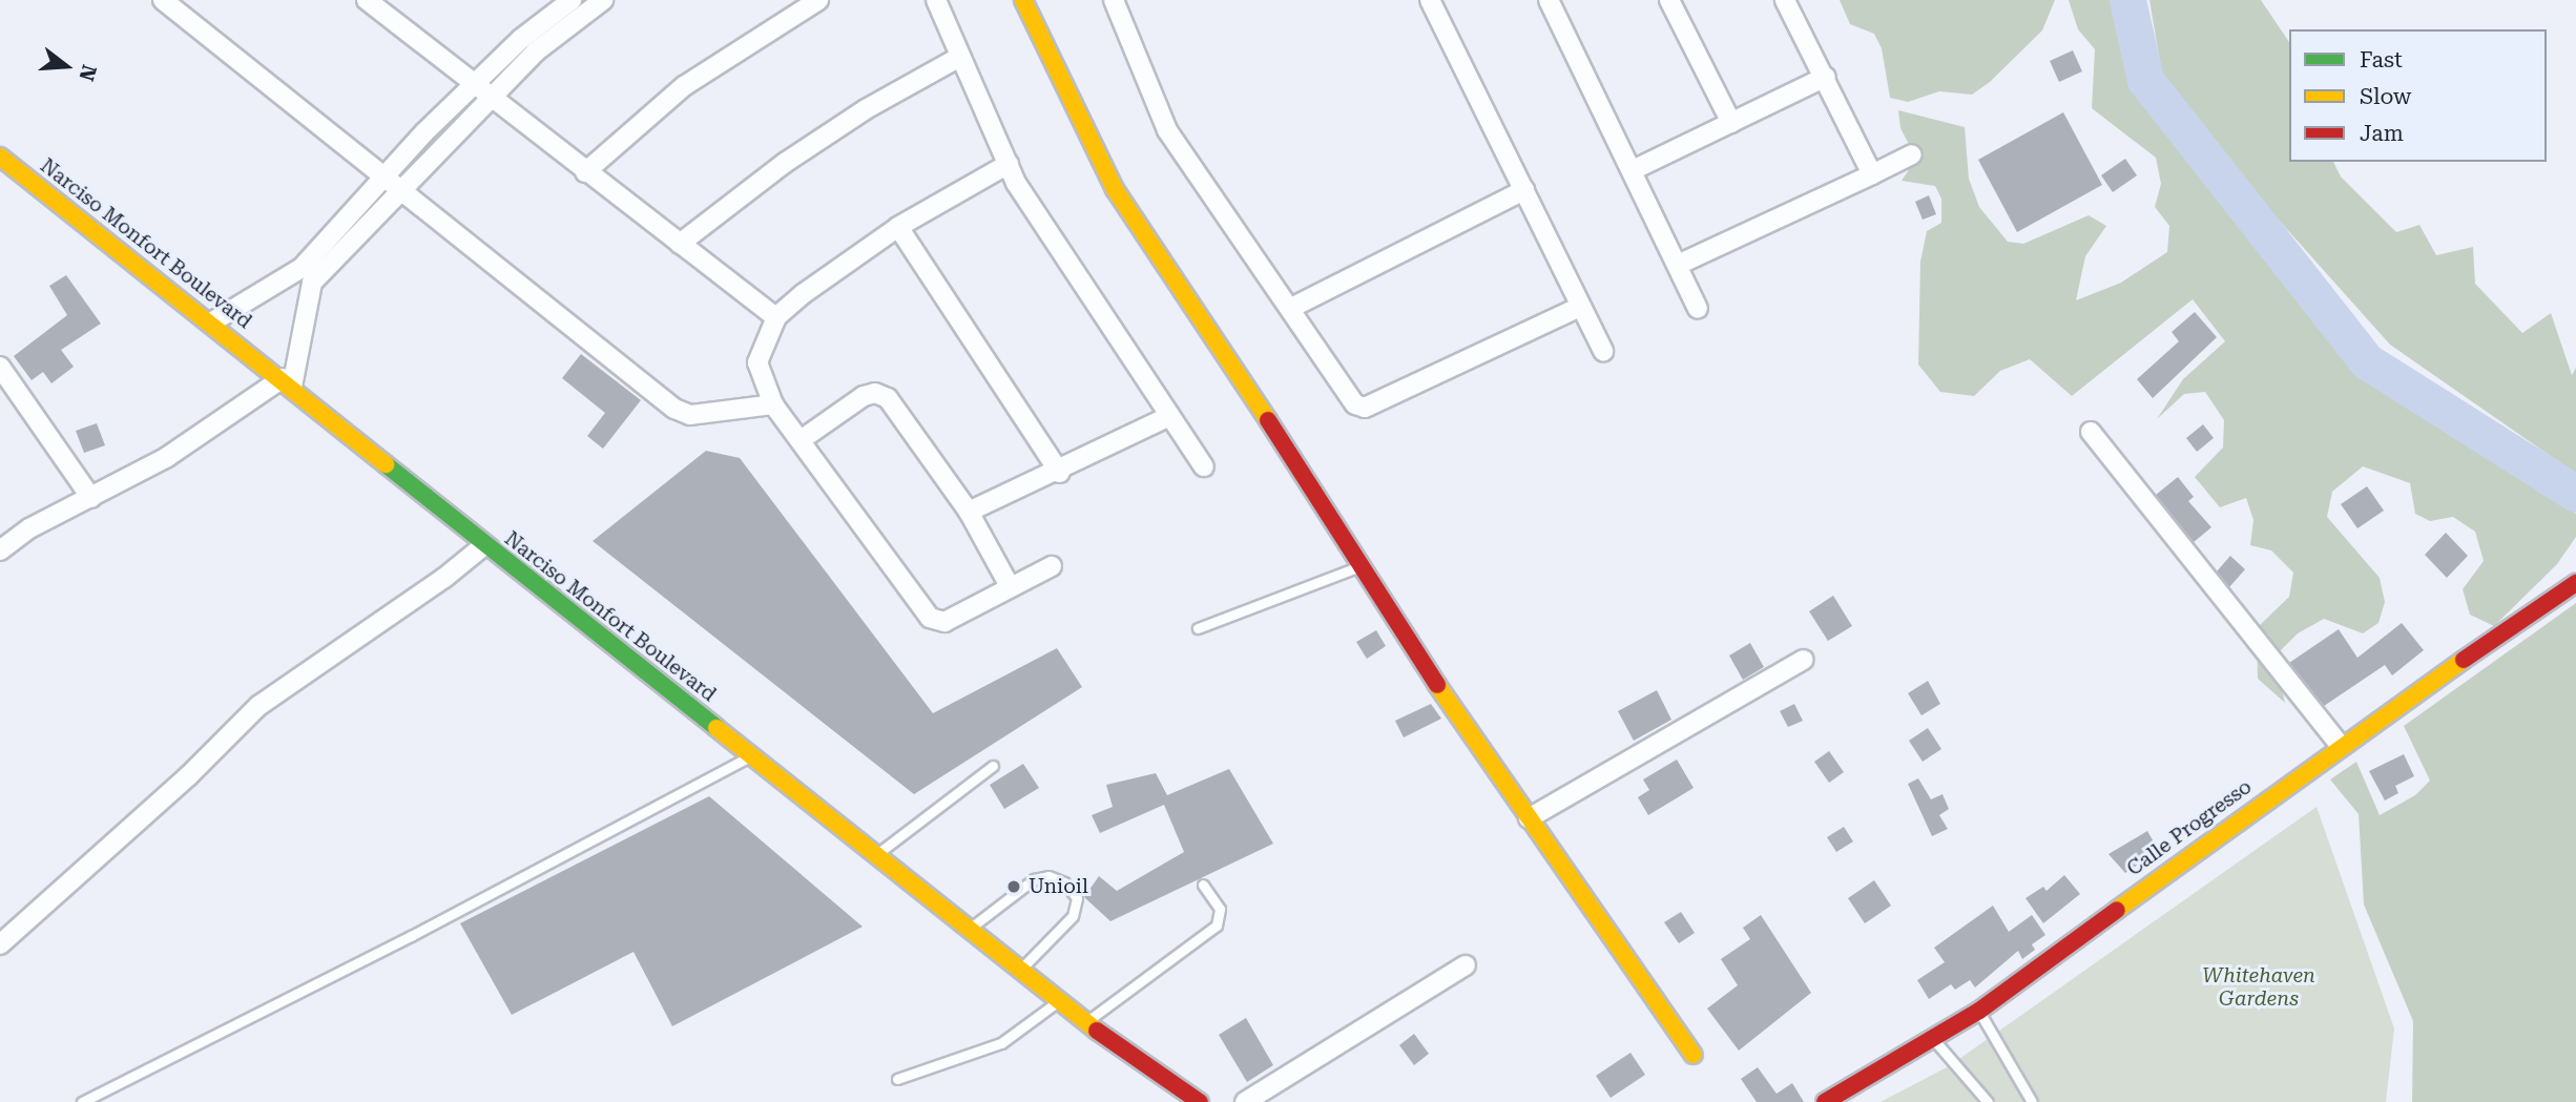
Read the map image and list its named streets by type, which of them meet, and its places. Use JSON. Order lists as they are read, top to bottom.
{
  "streets": {
    "main road": ["Narciso Monfort Boulevard", "Calle Progresso"]
  },
  "parks": ["Whitehaven Gardens"],
  "places": ["Unioil"],
  "legend": ["Fast", "Slow", "Jam"],
  "north": "right"
}
